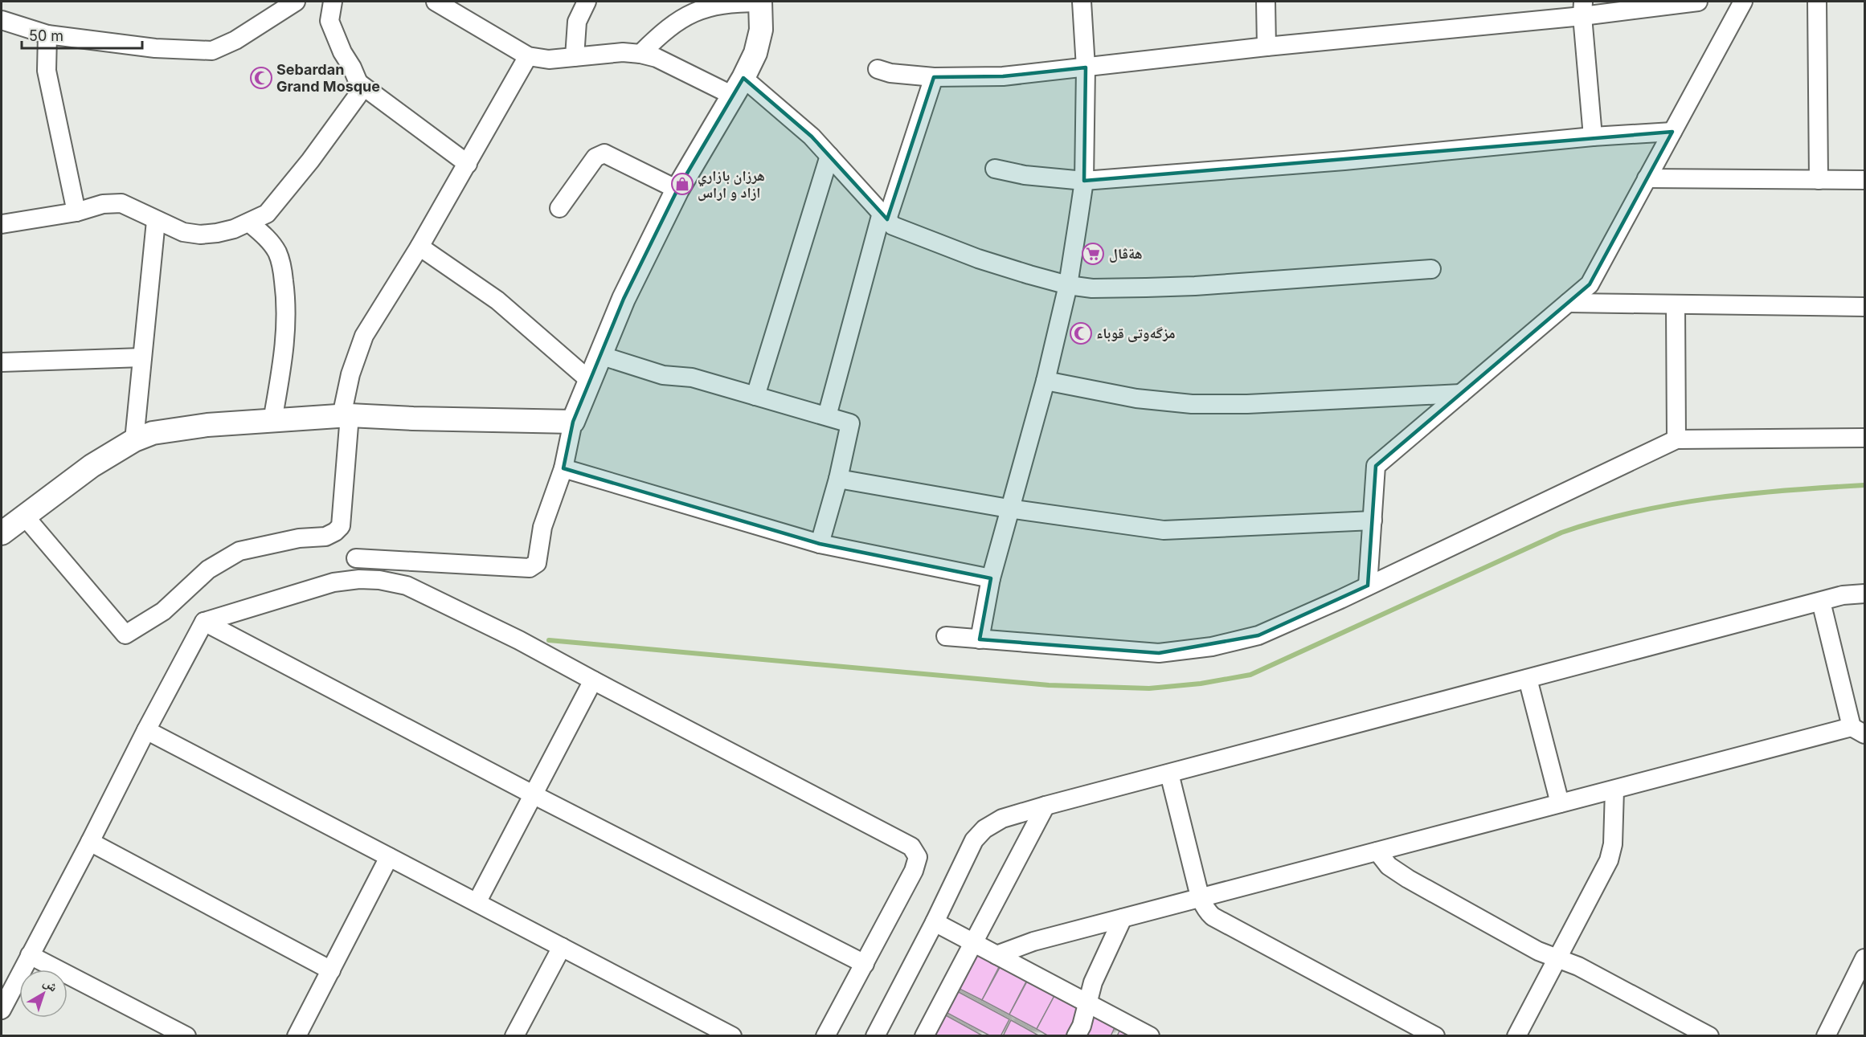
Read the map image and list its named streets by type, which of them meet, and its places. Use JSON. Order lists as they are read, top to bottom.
{
  "places": {
    "mosque": ["Sebardan Grand Mosque", "مزگەوتی قوباء"],
    "shop": ["هرزان بازاري ازاد و اراس"],
    "supermarket": ["هةڤال"]
  },
  "scale_bar": "50 m",
  "north": "top right"
}
